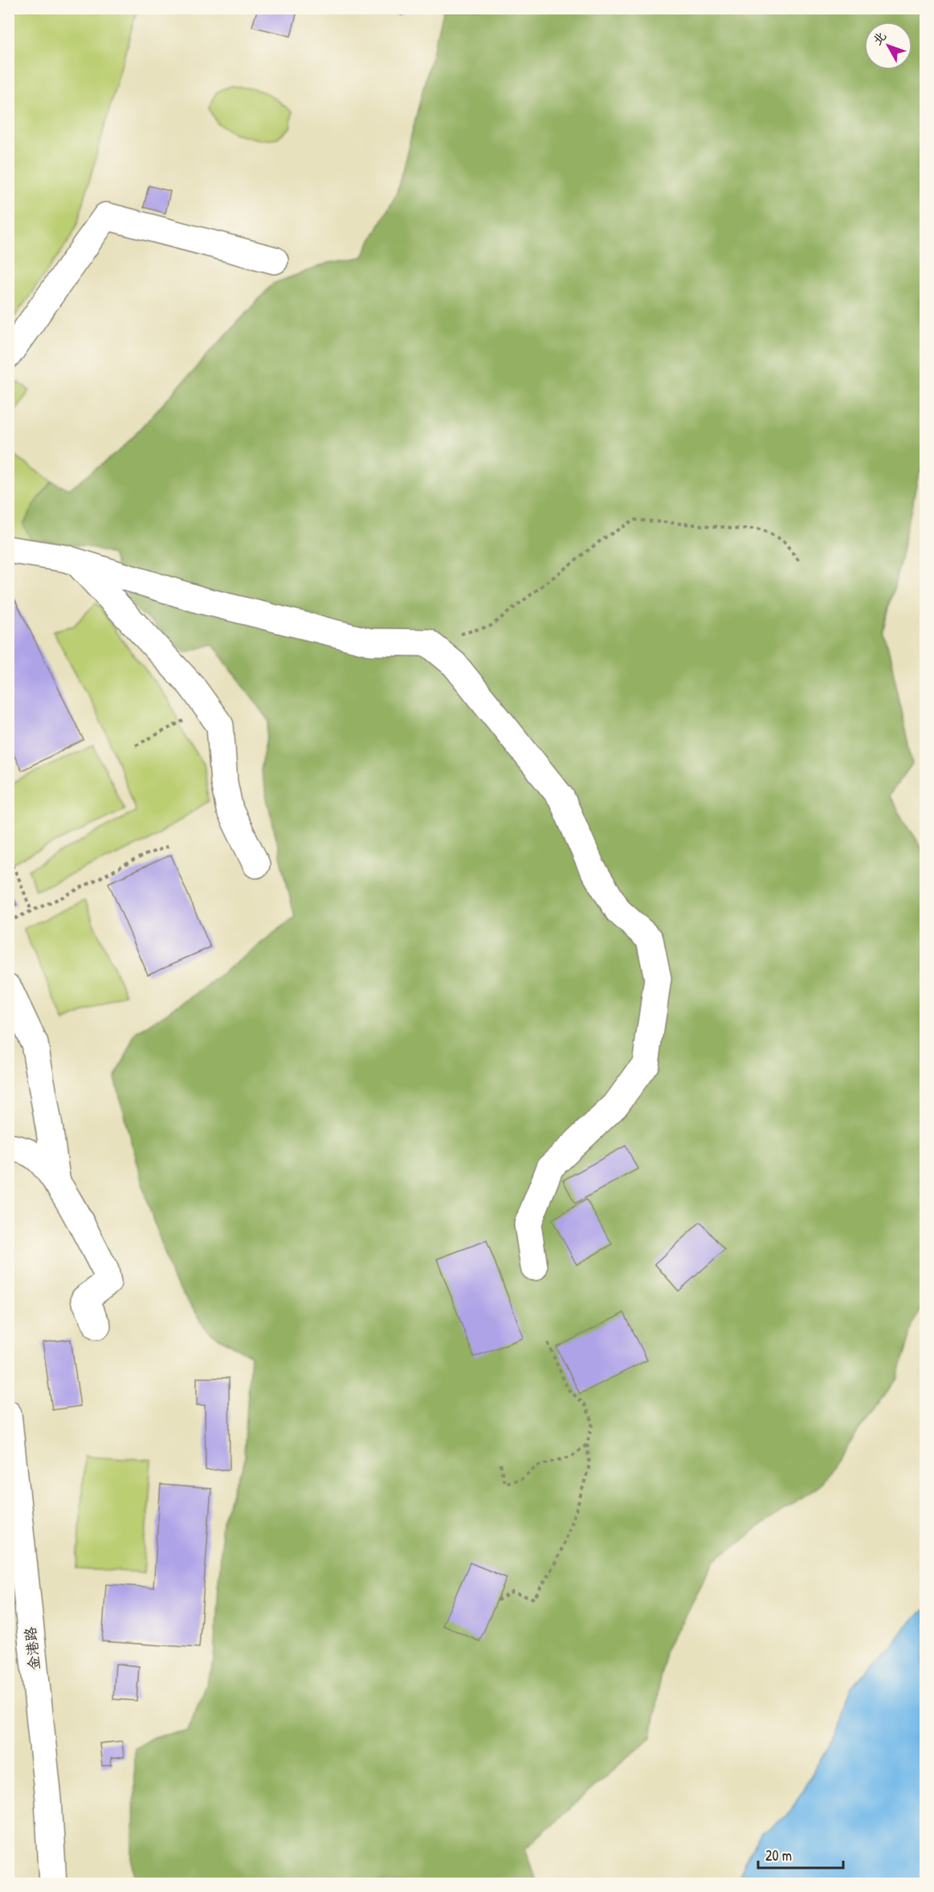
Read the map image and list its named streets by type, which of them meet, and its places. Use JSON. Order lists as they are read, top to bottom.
{
  "streets": {
    "street": ["金港路"]
  },
  "scale_bar": "20 m",
  "north": "top left"
}
